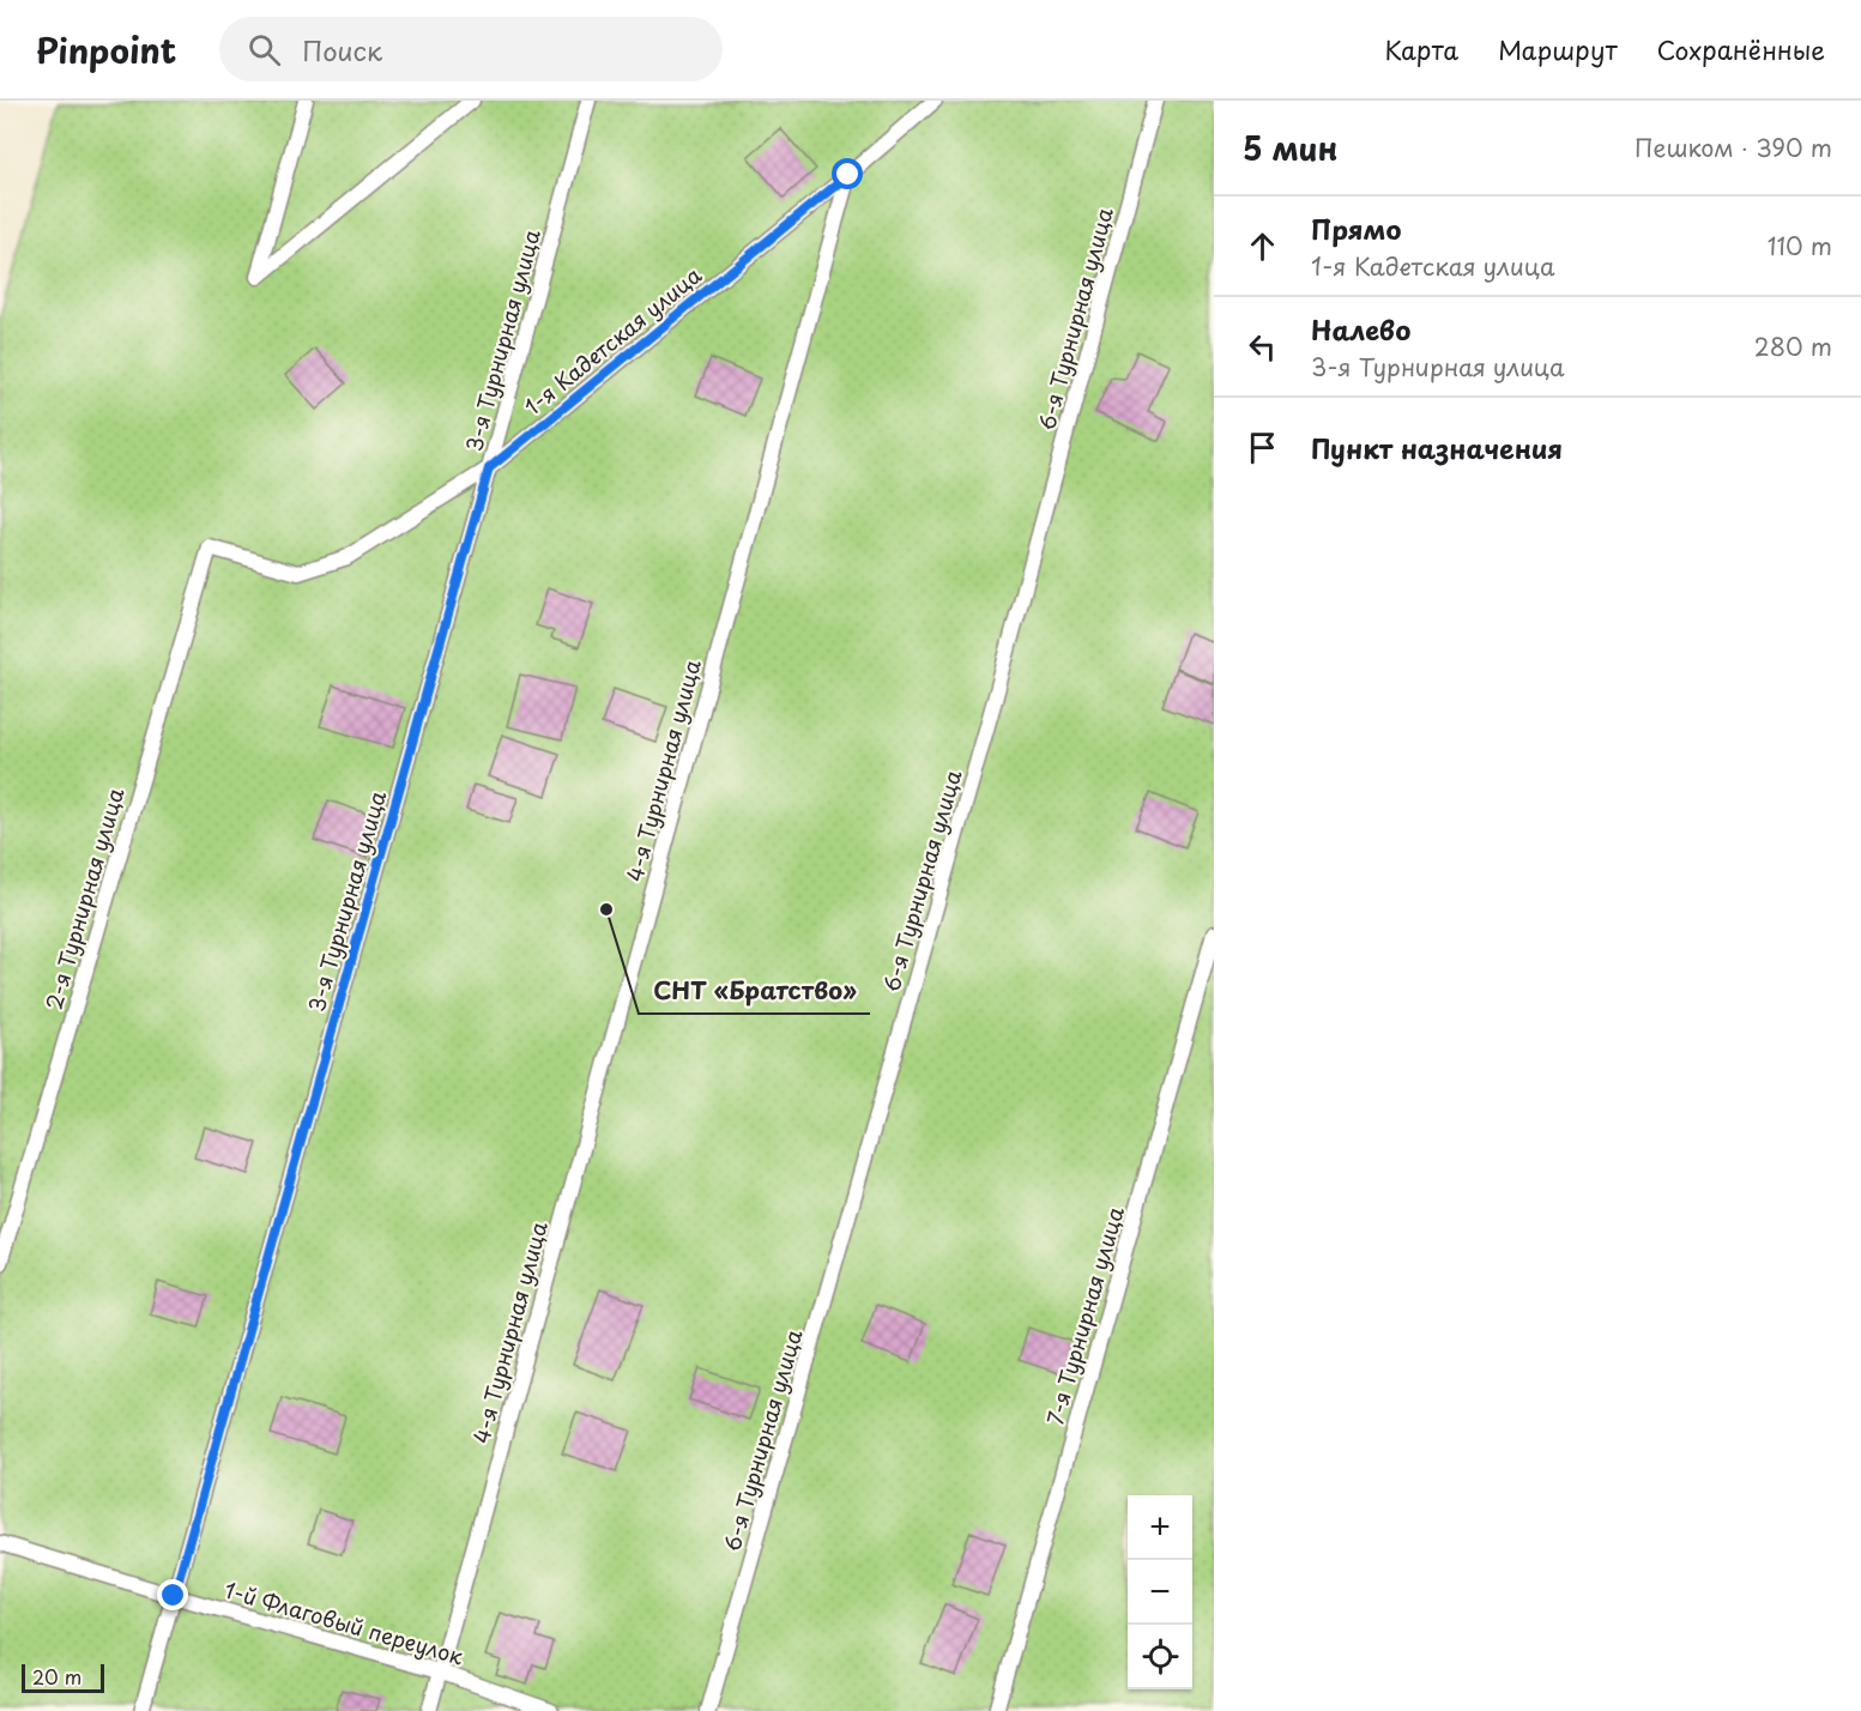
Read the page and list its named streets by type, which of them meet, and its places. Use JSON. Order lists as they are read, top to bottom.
{
  "streets": {
    "lane": [
      "6-я Турнирная улица",
      "3-я Турнирная улица",
      "1-я Кадетская улица",
      "4-я Турнирная улица",
      "2-я Турнирная улица",
      "7-я Турнирная улица",
      "1-й Флаговый переулок"
    ]
  },
  "crossings": [
    ["3-я Турнирная улица", "1-я Кадетская улица"],
    ["3-я Турнирная улица", "1-й Флаговый переулок"],
    ["1-я Кадетская улица", "4-я Турнирная улица"],
    ["1-я Кадетская улица", "2-я Турнирная улица"],
    ["4-я Турнирная улица", "1-й Флаговый переулок"]
  ],
  "places": ["СНТ «Братство»"],
  "scale_bar": "20 m",
  "page": {
    "header": "Pinpoint",
    "search": "Поиск",
    "nav": ["Карта", "Маршрут", "Сохранённые"],
    "heading": ["5 мин", "Пешком · 390 m"],
    "list": [
      ["Прямо", "1-я Кадетская улица", "110 m"],
      ["Налево", "3-я Турнирная улица", "280 m"],
      "Пункт назначения"
    ],
    "map_buttons": ["+", "−"],
    "scale": "20 m"
  }
}
